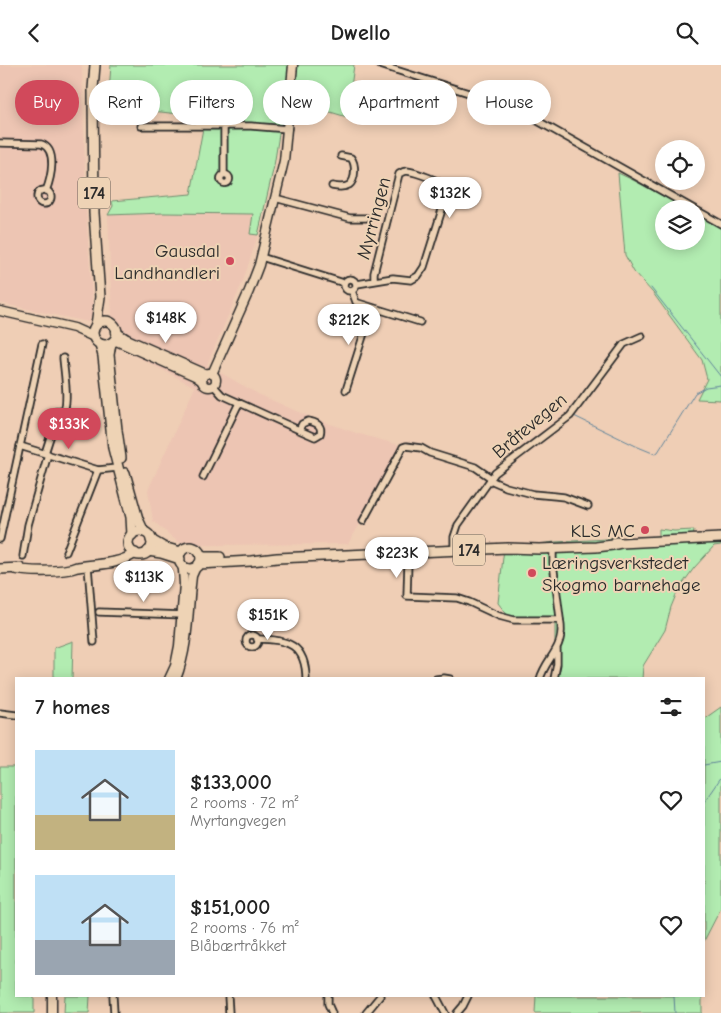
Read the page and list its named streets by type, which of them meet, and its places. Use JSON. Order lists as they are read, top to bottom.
{
  "streets": {
    "main road": ["174"],
    "street": ["Myrringen", "Bråtevegen"]
  },
  "crossings": [
    ["174", "Bråtevegen"]
  ],
  "places": ["Gausdal Landhandleri", "KLS MC", "Læringsverkstedet Skogmo barnehage"],
  "page": {
    "header": "Dwello",
    "chip": [
      "Buy",
      "Rent",
      "Filters",
      "New",
      "Apartment",
      "House"
    ],
    "price": [
      "$132K",
      "$148K",
      "$212K",
      "$133K",
      "$223K",
      "$113K",
      "$151K"
    ],
    "heading": "7 homes",
    "list": [
      {
        "name": "$133,000",
        "note": "2 rooms · 72 m² · Myrtangvegen"
      },
      {
        "name": "$151,000",
        "note": "2 rooms · 76 m² · Blåbærtråkket"
      }
    ]
  }
}
